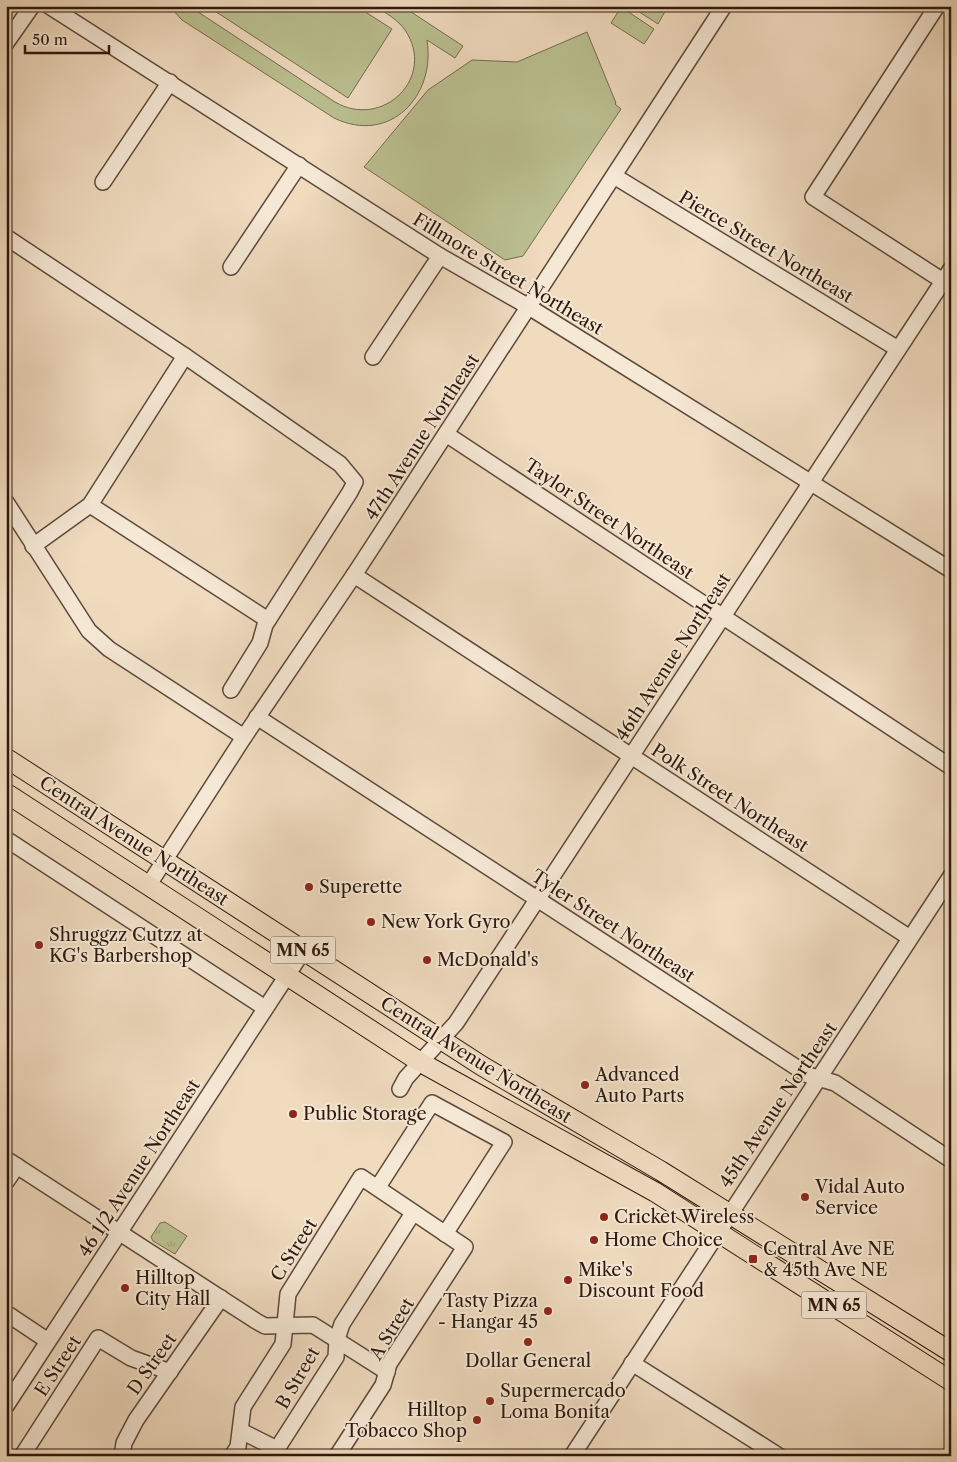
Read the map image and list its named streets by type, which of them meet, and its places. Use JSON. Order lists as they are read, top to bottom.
{
  "streets": {
    "main road": ["Central Avenue Northeast", "MN 65"],
    "street": [
      "Pierce Street Northeast",
      "Fillmore Street Northeast",
      "47th Avenue Northeast",
      "Taylor Street Northeast",
      "46th Avenue Northeast",
      "Polk Street Northeast",
      "Tyler Street Northeast",
      "45th Avenue Northeast",
      "46 1/2 Avenue Northeast",
      "C Street",
      "A Street",
      "D Street",
      "E Street",
      "B Street"
    ]
  },
  "crossings": [
    ["Pierce Street Northeast", "47th Avenue Northeast"],
    ["Pierce Street Northeast", "46th Avenue Northeast"],
    ["Fillmore Street Northeast", "47th Avenue Northeast"],
    ["Fillmore Street Northeast", "46th Avenue Northeast"],
    ["47th Avenue Northeast", "Taylor Street Northeast"],
    ["47th Avenue Northeast", "Polk Street Northeast"],
    ["47th Avenue Northeast", "Central Avenue Northeast"],
    ["47th Avenue Northeast", "Tyler Street Northeast"],
    ["Taylor Street Northeast", "46th Avenue Northeast"],
    ["46th Avenue Northeast", "Polk Street Northeast"],
    ["46th Avenue Northeast", "Central Avenue Northeast"],
    ["46th Avenue Northeast", "Tyler Street Northeast"],
    ["Polk Street Northeast", "45th Avenue Northeast"],
    ["Central Avenue Northeast", "45th Avenue Northeast"],
    ["Central Avenue Northeast", "46 1/2 Avenue Northeast"],
    ["Tyler Street Northeast", "45th Avenue Northeast"],
    ["C Street", "B Street"],
    ["D Street", "E Street"]
  ],
  "places": {
    "other": [
      "Superette",
      "New York Gyro",
      "Shruggzz Cutzz at KG's Barbershop",
      "McDonald's",
      "Advanced Auto Parts",
      "Public Storage",
      "Vidal Auto Service",
      "Cricket Wireless",
      "Home Choice",
      "Mike's Discount Food",
      "Hilltop City Hall",
      "Tasty Pizza - Hangar 45",
      "Dollar General",
      "Supermercado Loma Bonita",
      "Hilltop Tobacco Shop"
    ],
    "transit": ["Central Ave NE & 45th Ave NE"]
  },
  "scale_bar": "50 m"
}
